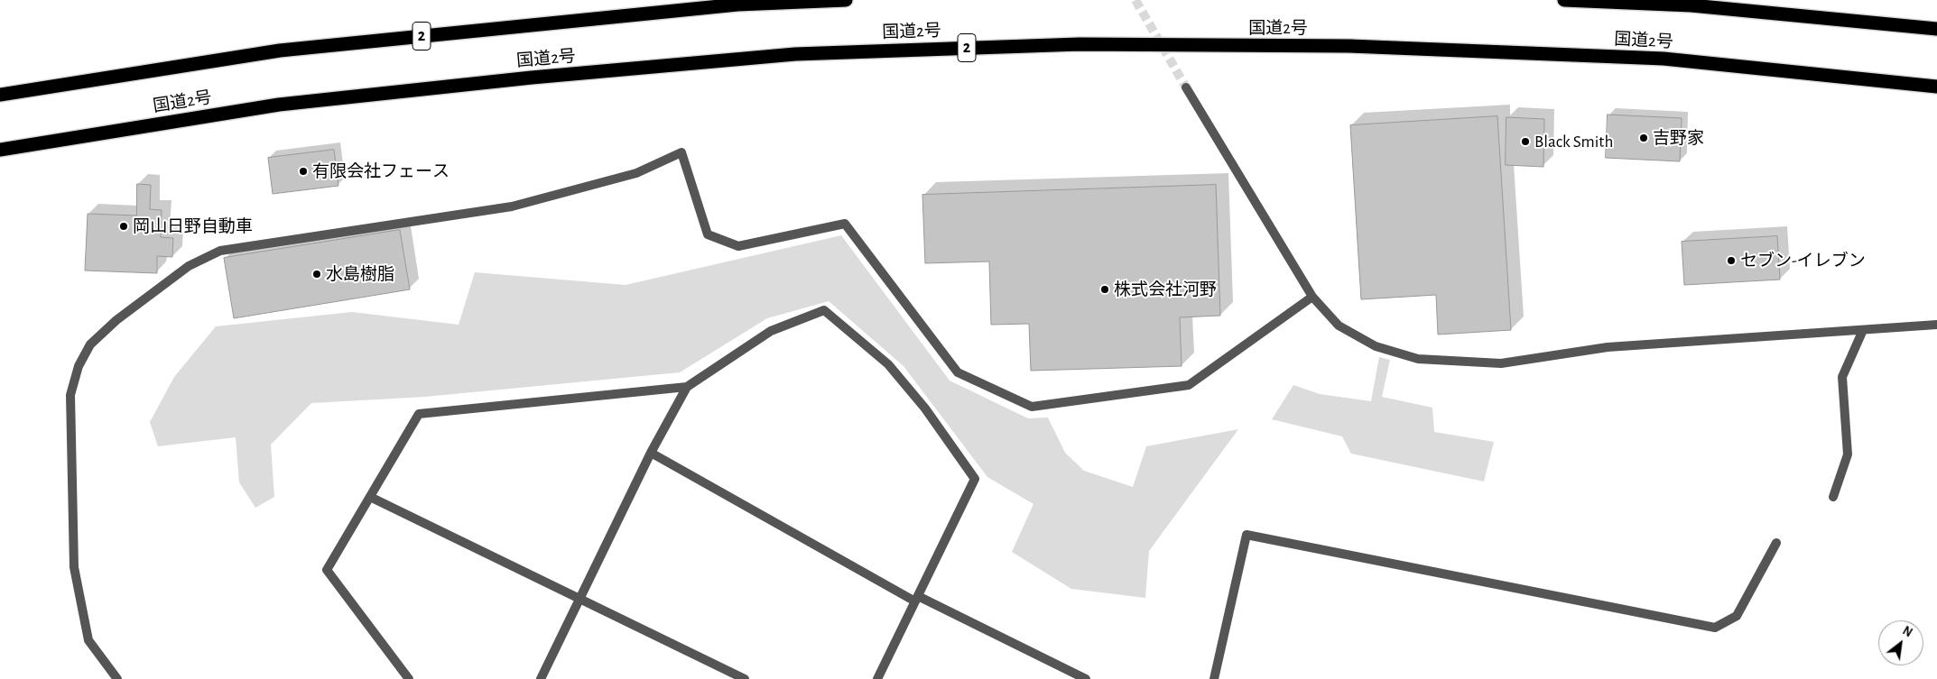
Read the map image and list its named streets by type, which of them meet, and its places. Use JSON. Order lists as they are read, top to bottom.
{
  "streets": {
    "highway": ["国道2号", "2"]
  },
  "places": [
    "吉野家",
    "Black Smith",
    "有限会社フェース",
    "岡山日野自動車",
    "セブン-イレブン",
    "水島樹脂",
    "株式会社河野"
  ],
  "north": "top right"
}
